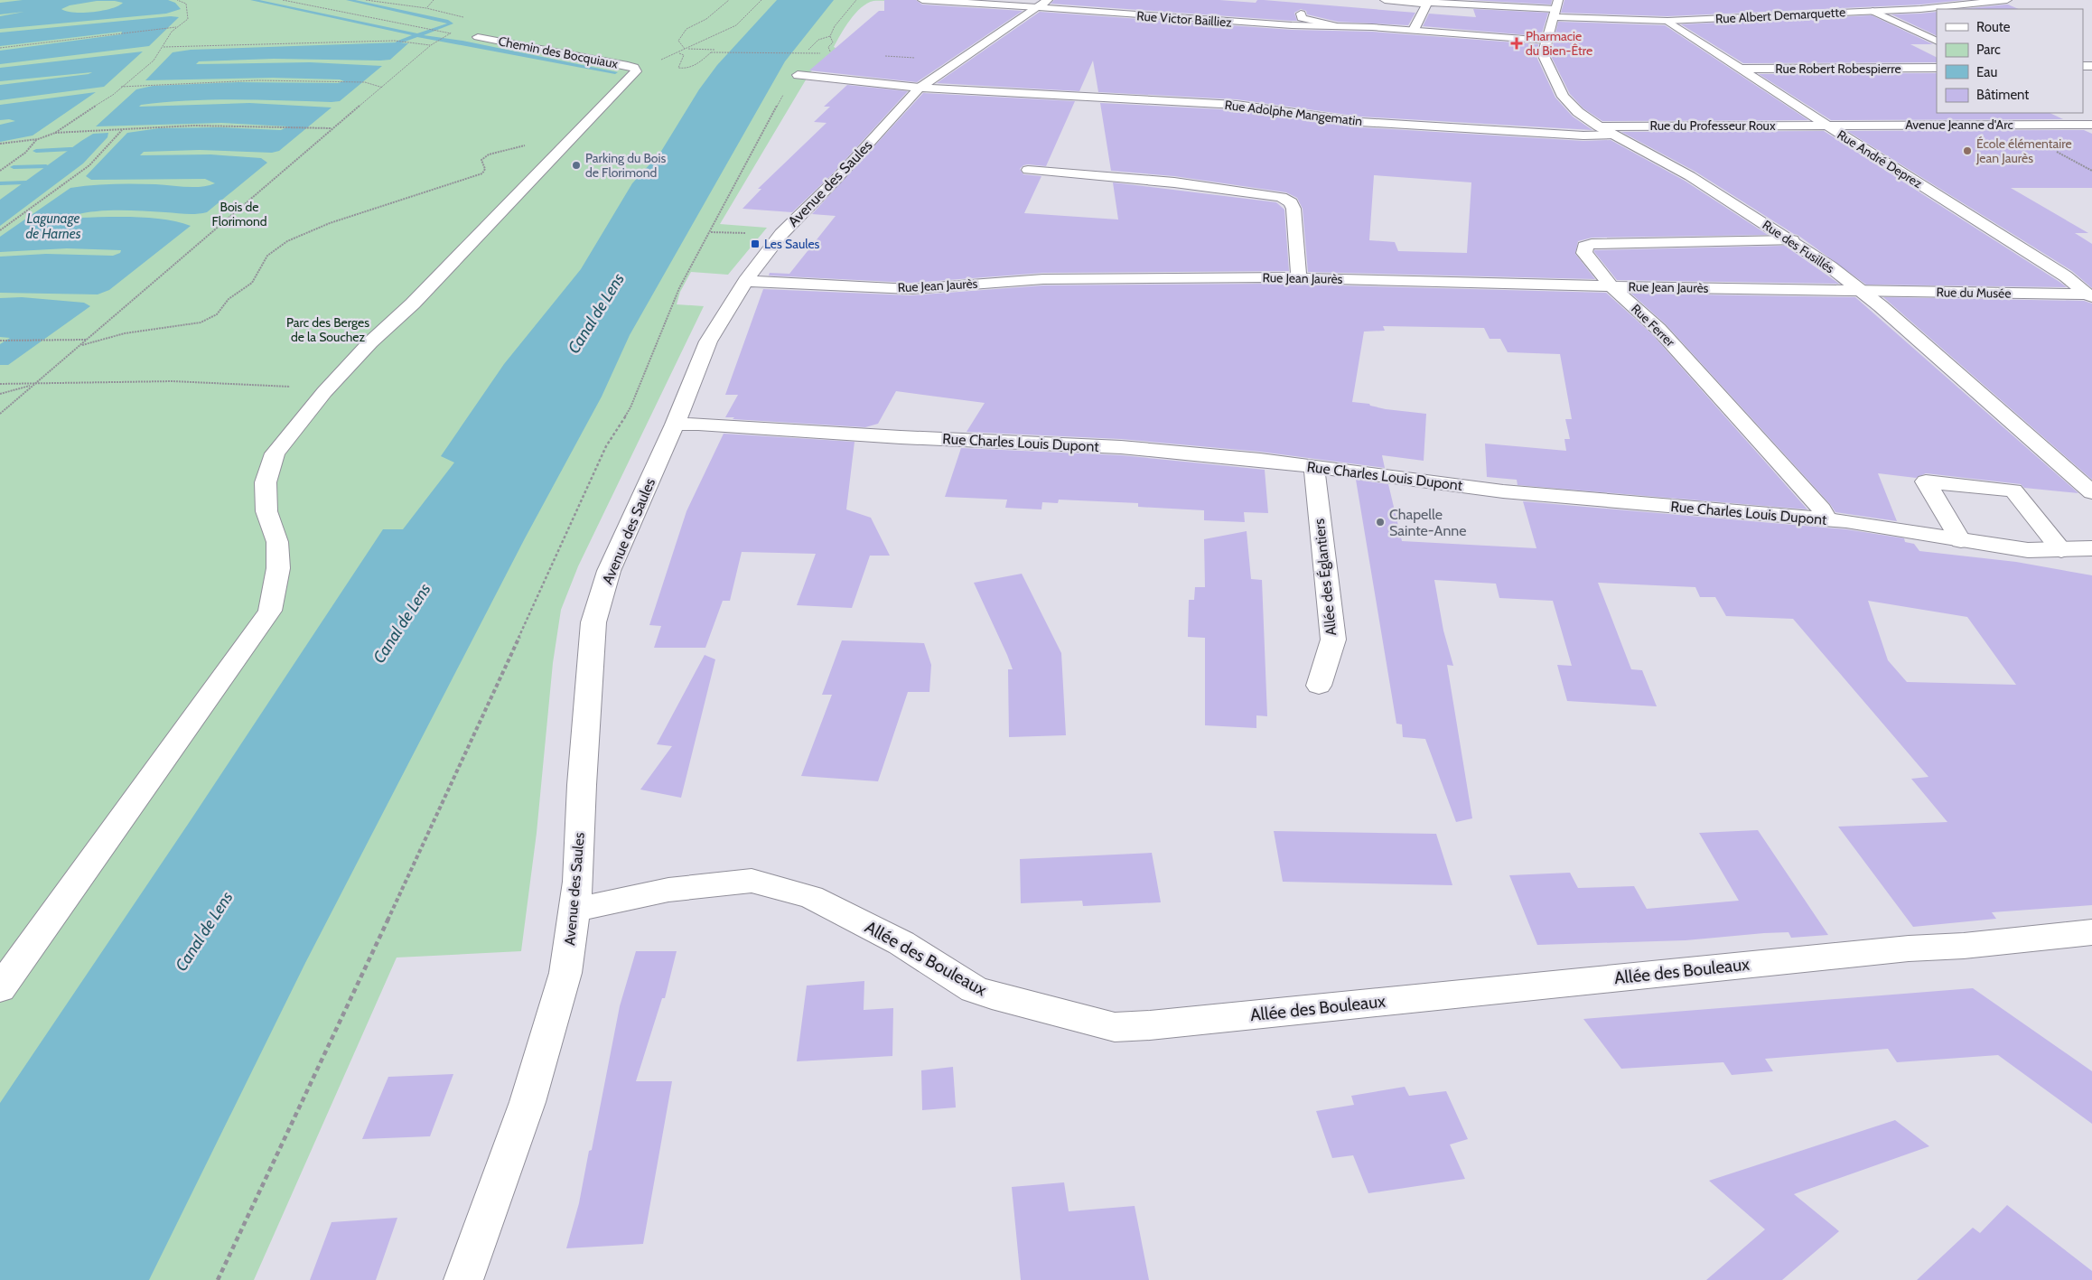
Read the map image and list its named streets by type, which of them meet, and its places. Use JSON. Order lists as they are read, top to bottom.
{
  "streets": {
    "street": [
      "Rue Albert Demarquette",
      "Rue Victor Bailliez",
      "Chemin des Bocquiaux",
      "Rue Robert Robespierre",
      "Rue Adolphe Mangematin",
      "Avenue Jeanne d'Arc",
      "Rue du Professeur Roux",
      "Rue André Deprez",
      "Avenue des Saules",
      "Rue des Fusillés",
      "Rue Jean Jaurès",
      "Rue du Musée",
      "Rue Ferrer",
      "Rue Charles Louis Dupont",
      "Allée des Églantiers",
      "Allée des Bouleaux"
    ]
  },
  "crossings": [
    ["Rue Albert Demarquette", "Rue André Deprez"],
    ["Rue Albert Demarquette", "Rue des Fusillés"],
    ["Rue Victor Bailliez", "Avenue des Saules"],
    ["Rue Victor Bailliez", "Rue des Fusillés"],
    ["Rue Robert Robespierre", "Rue André Deprez"],
    ["Rue Adolphe Mangematin", "Avenue des Saules"],
    ["Rue Adolphe Mangematin", "Rue des Fusillés"],
    ["Avenue Jeanne d'Arc", "Rue du Professeur Roux"],
    ["Avenue Jeanne d'Arc", "Rue André Deprez"],
    ["Rue du Professeur Roux", "Rue André Deprez"],
    ["Rue du Professeur Roux", "Rue des Fusillés"],
    ["Rue André Deprez", "Rue du Musée"],
    ["Avenue des Saules", "Rue Jean Jaurès"],
    ["Avenue des Saules", "Rue Charles Louis Dupont"],
    ["Avenue des Saules", "Allée des Bouleaux"],
    ["Rue des Fusillés", "Rue Jean Jaurès"],
    ["Rue des Fusillés", "Rue du Musée"],
    ["Rue des Fusillés", "Rue Ferrer"],
    ["Rue Jean Jaurès", "Rue du Musée"],
    ["Rue Jean Jaurès", "Rue Ferrer"],
    ["Rue Ferrer", "Rue Charles Louis Dupont"],
    ["Rue Charles Louis Dupont", "Allée des Églantiers"]
  ],
  "water": ["Lagunage de Harnes", "Canal de Lens"],
  "parks": ["Bois de Florimond", "Parc des Berges de la Souchez"],
  "places": {
    "health": ["Pharmacie du Bien-Être"],
    "other": ["École élémentaire Jean Jaurès", "Parking du Bois de Florimond", "Chapelle Sainte-Anne"],
    "transit": ["Les Saules"]
  },
  "legend": [
    "Route",
    "Parc",
    "Eau",
    "Bâtiment"
  ]
}
